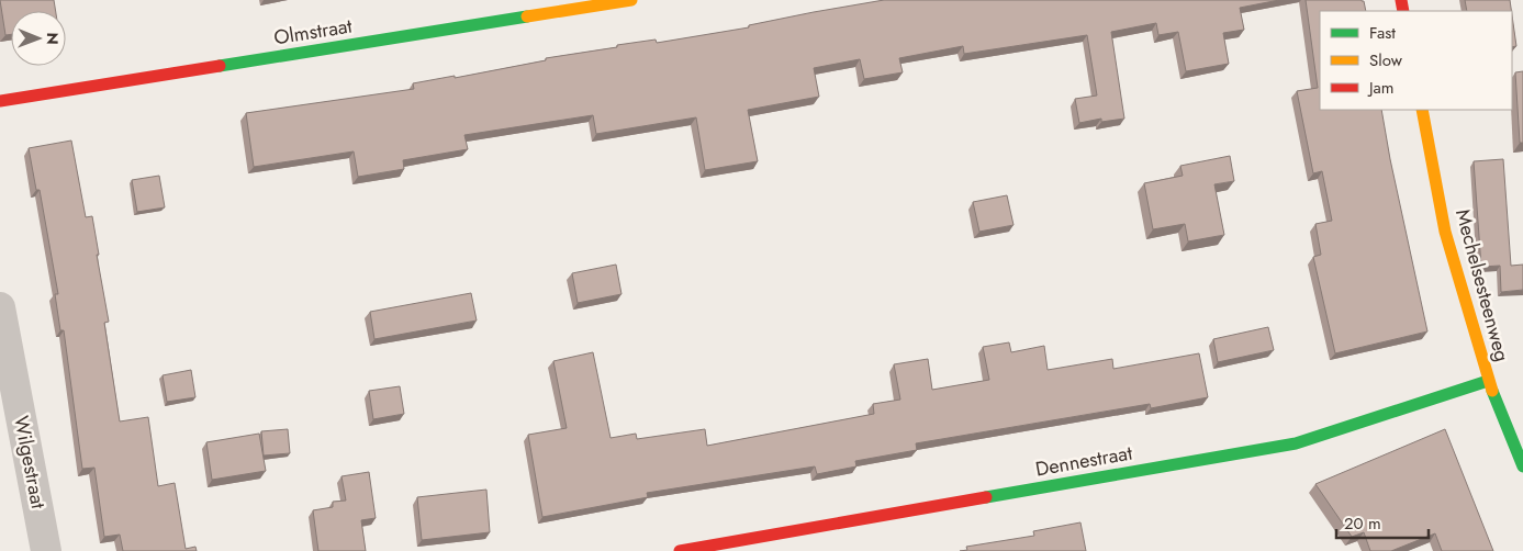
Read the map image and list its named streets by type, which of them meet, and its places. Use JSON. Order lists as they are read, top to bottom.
{
  "streets": {
    "street": [
      "Olmstraat",
      "Mechelsesteenweg",
      "Dennestraat",
      "Wilgestraat"
    ]
  },
  "crossings": [
    ["Mechelsesteenweg", "Dennestraat"]
  ],
  "legend": ["Fast", "Slow", "Jam"],
  "scale_bar": "20 m",
  "north": "right"
}
